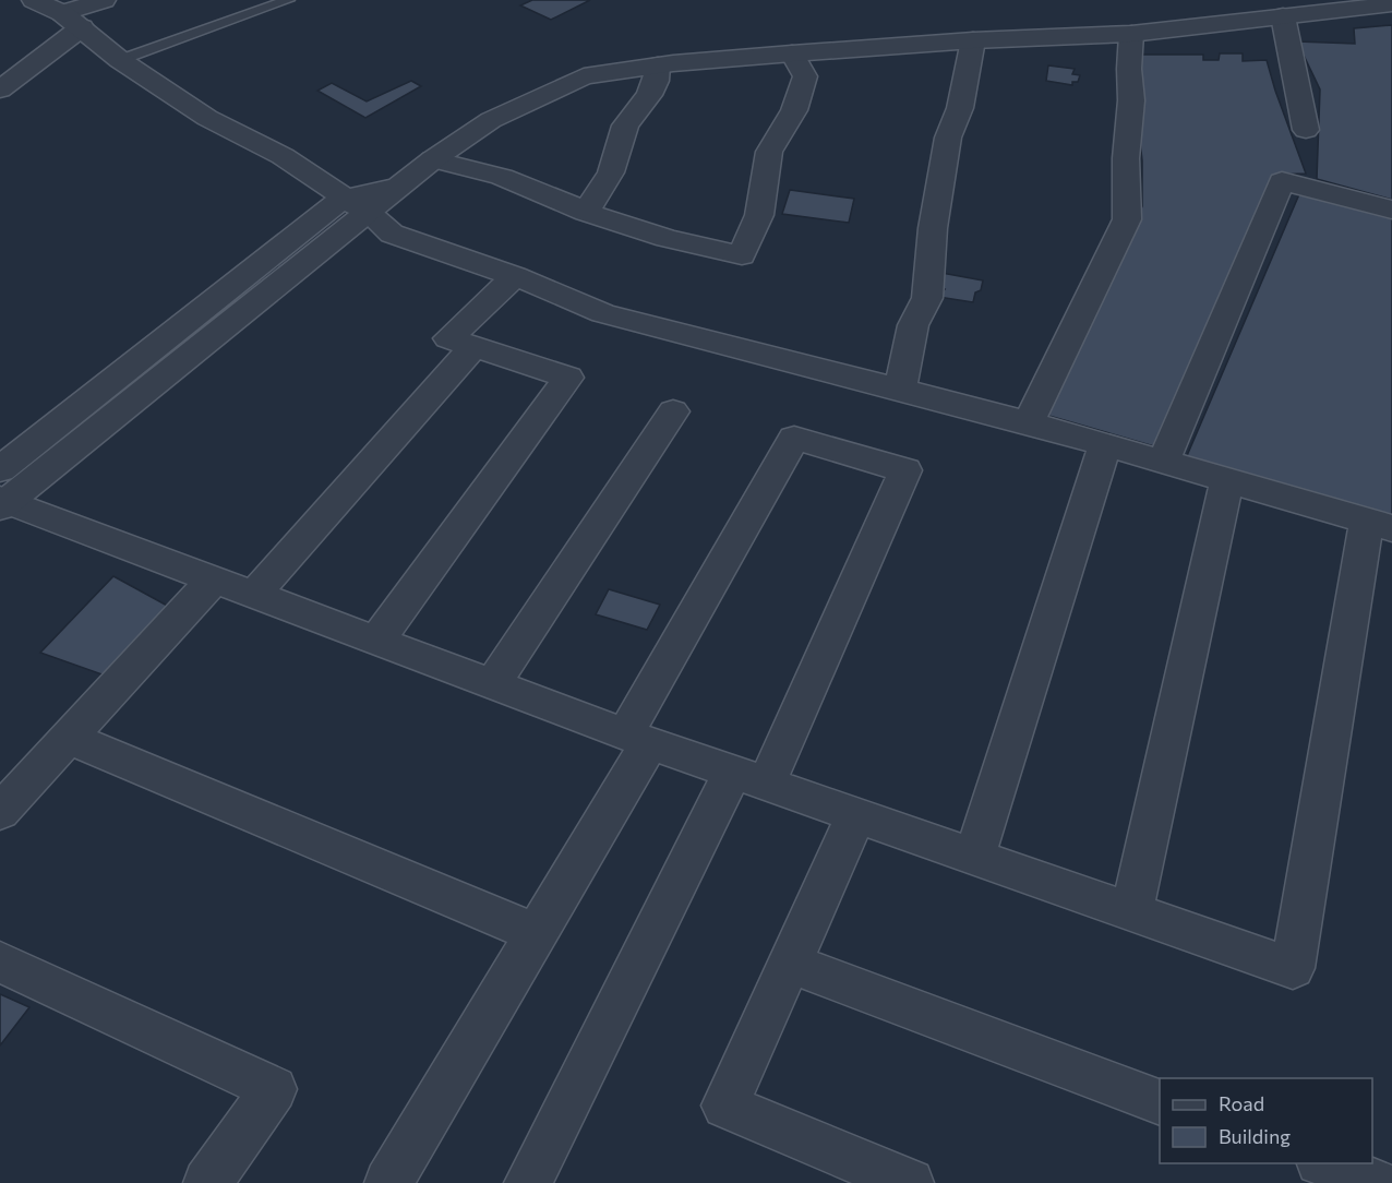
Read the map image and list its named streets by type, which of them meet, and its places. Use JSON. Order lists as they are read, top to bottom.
{
  "legend": ["Road", "Building"]
}
